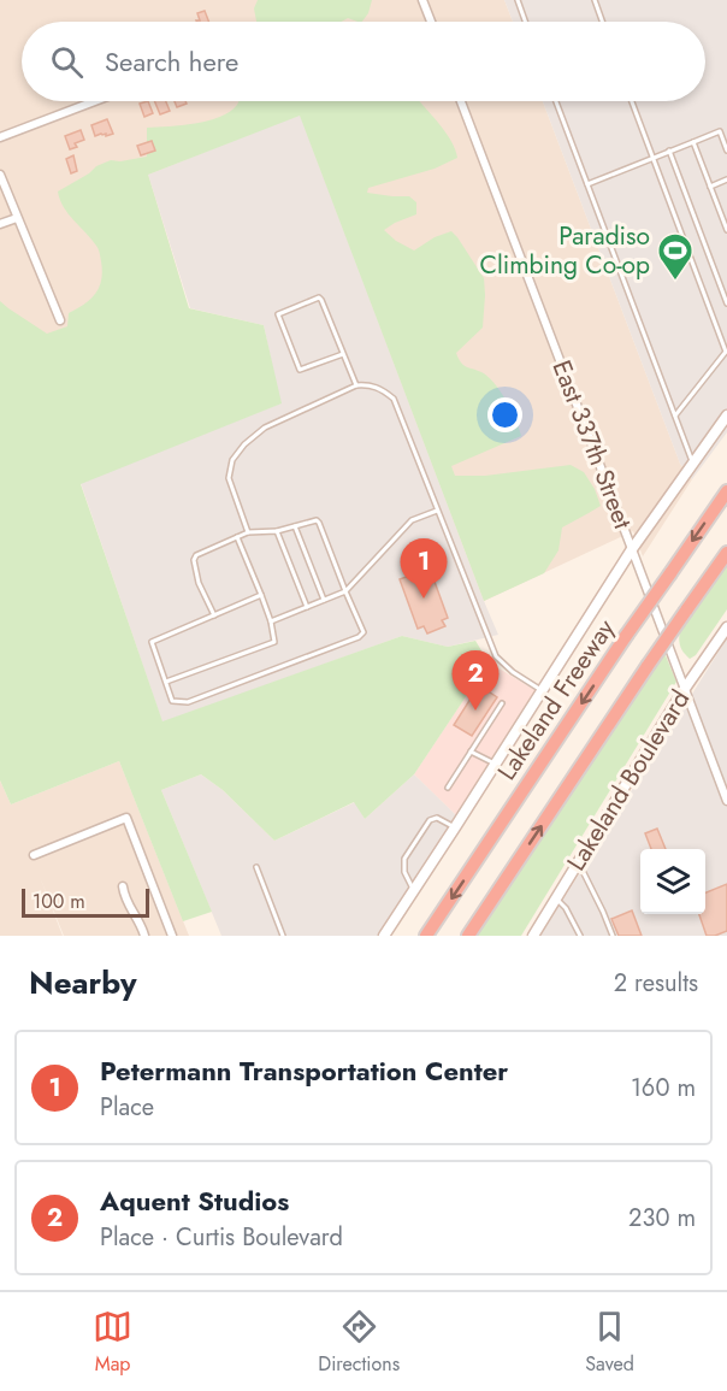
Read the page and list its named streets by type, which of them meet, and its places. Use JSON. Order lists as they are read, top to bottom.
{
  "streets": {
    "highway": ["Lakeland Freeway"],
    "street": ["East 337th Street", "Lakeland Boulevard"]
  },
  "crossings": [
    ["East 337th Street", "Lakeland Boulevard"]
  ],
  "places": {
    "sports": ["Paradiso Climbing Co-op"]
  },
  "scale_bar": "100 m",
  "page": {
    "search": "Search here",
    "pins": ["1", "2"],
    "scale": "100 m",
    "heading": ["Nearby", "2 results"],
    "list": [
      {
        "mark": "1",
        "name": "Petermann Transportation Center",
        "note": "Place",
        "value": "160 m"
      },
      {
        "mark": "2",
        "name": "Aquent Studios",
        "note": "Place · Curtis Boulevard",
        "value": "230 m"
      }
    ],
    "nav": ["Map", "Directions", "Saved"]
  }
}
